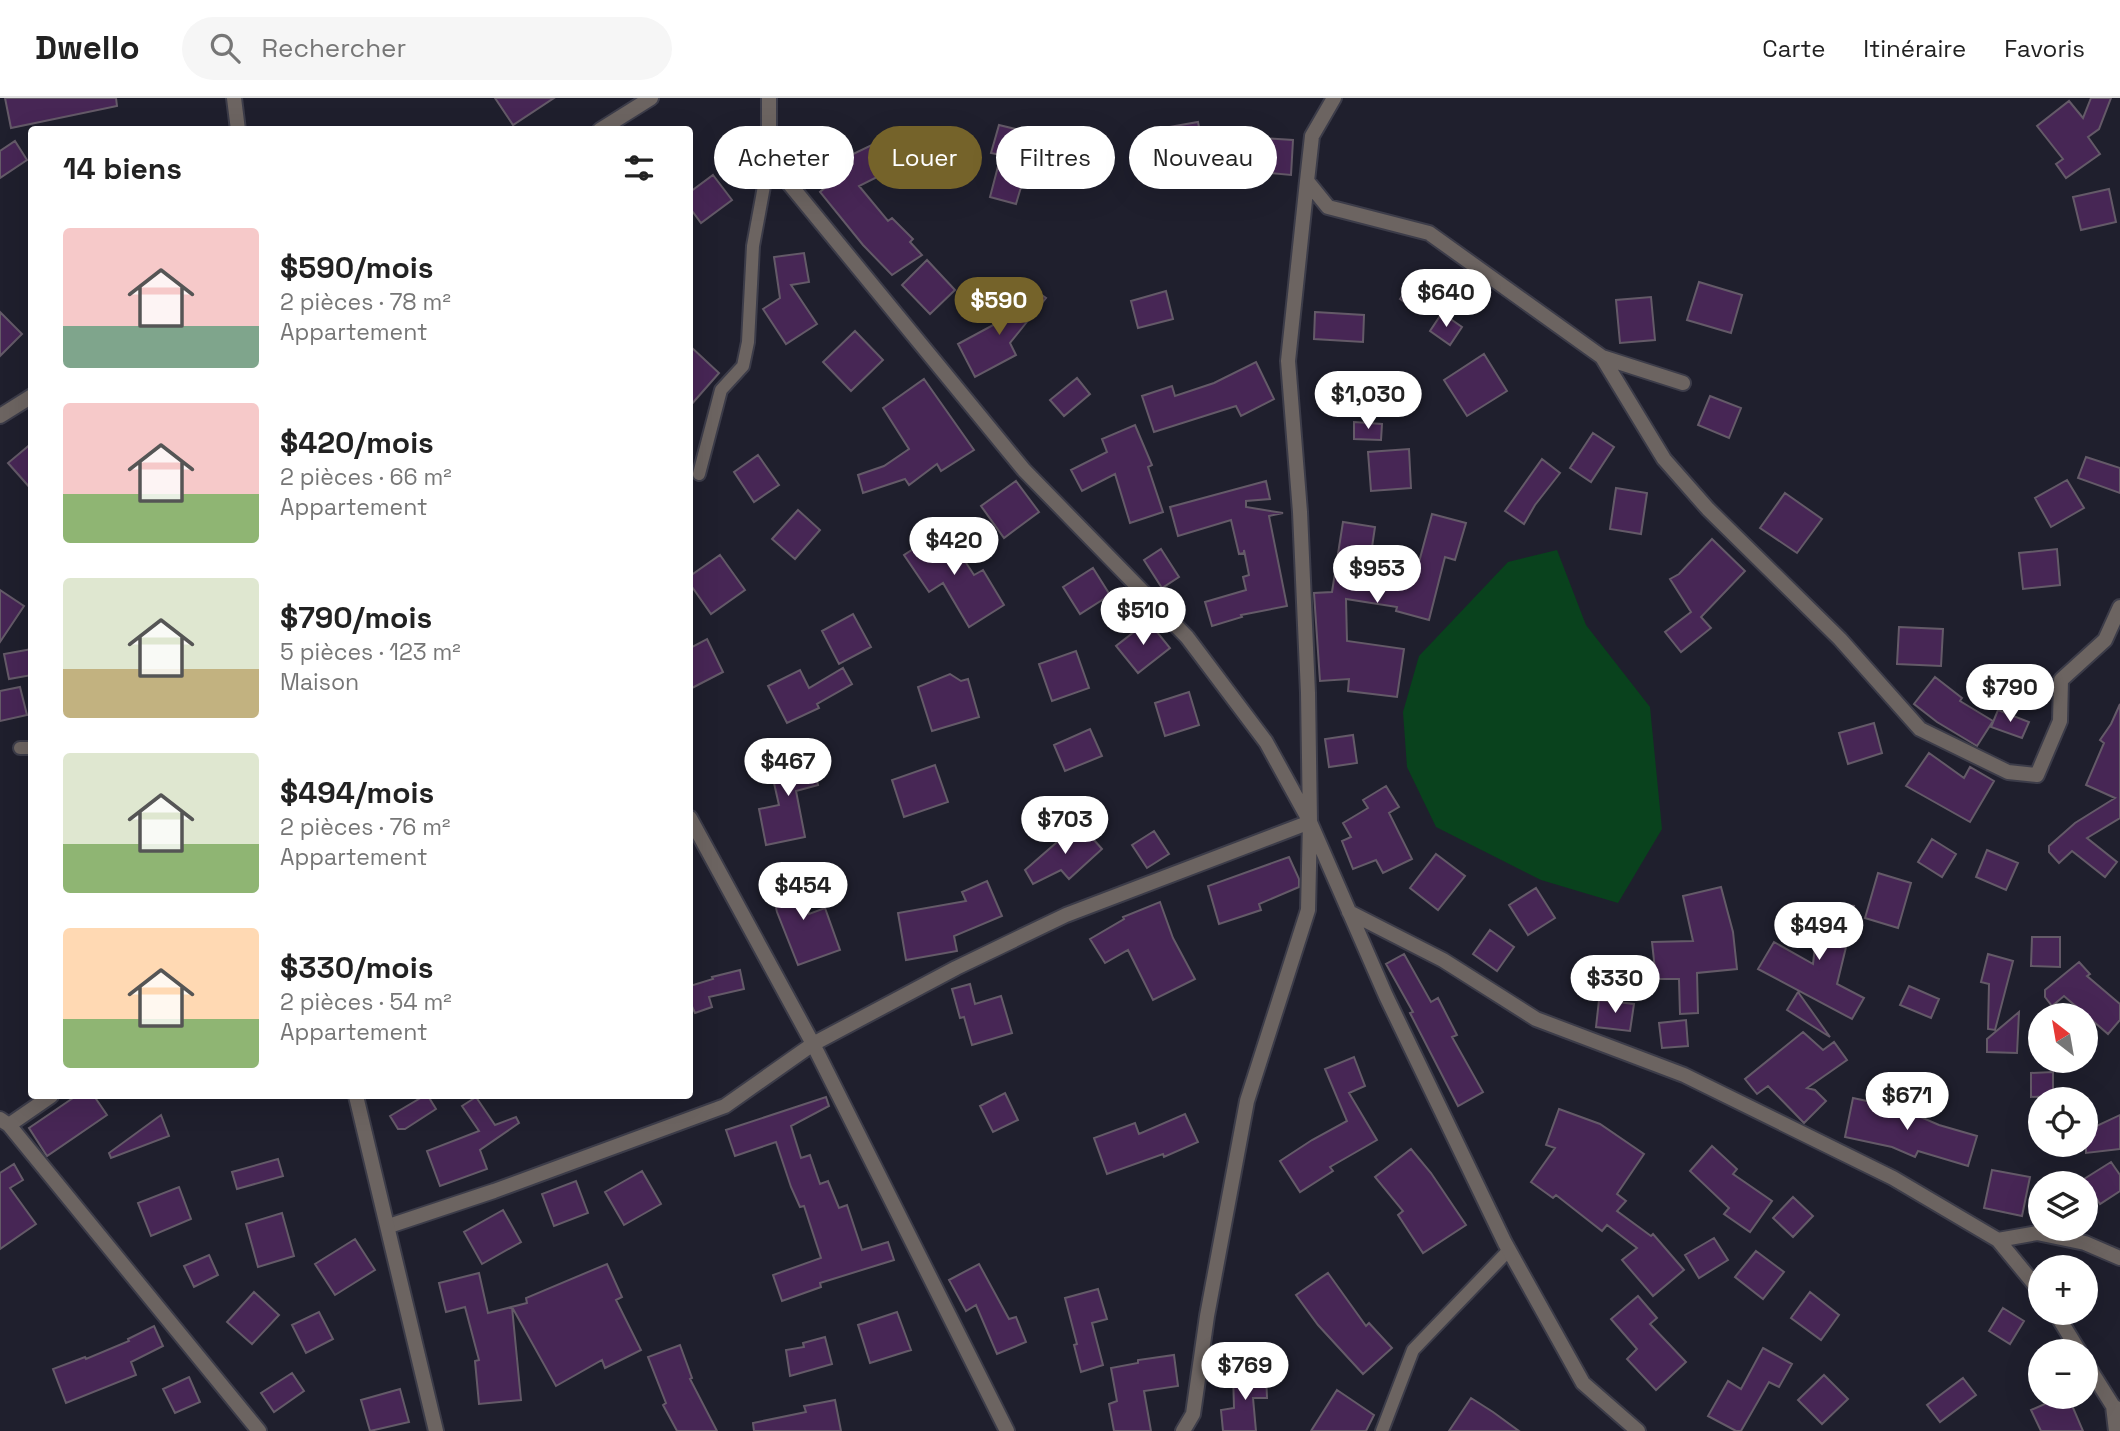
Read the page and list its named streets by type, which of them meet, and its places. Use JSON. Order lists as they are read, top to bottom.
{
  "north": "top left",
  "page": {
    "header": "Dwello",
    "search": "Rechercher",
    "nav": ["Carte", "Itinéraire", "Favoris"],
    "chip": [
      "Acheter",
      "Louer",
      "Filtres",
      "Nouveau"
    ],
    "heading": "14 biens",
    "list": [
      {
        "name": "$590/mois",
        "note": "2 pièces · 78 m² · Appartement"
      },
      {
        "name": "$420/mois",
        "note": "2 pièces · 66 m² · Appartement"
      },
      {
        "name": "$790/mois",
        "note": "5 pièces · 123 m² · Maison"
      },
      {
        "name": "$494/mois",
        "note": "2 pièces · 76 m² · Appartement"
      },
      {
        "name": "$330/mois",
        "note": "2 pièces · 54 m² · Appartement"
      }
    ],
    "price": [
      "$640",
      "$590",
      "$1,030",
      "$420",
      "$953",
      "$510",
      "$790",
      "$467",
      "$703",
      "$454",
      "$494",
      "$330",
      "$671",
      "$769"
    ],
    "map_buttons": ["+", "−"]
  }
}
